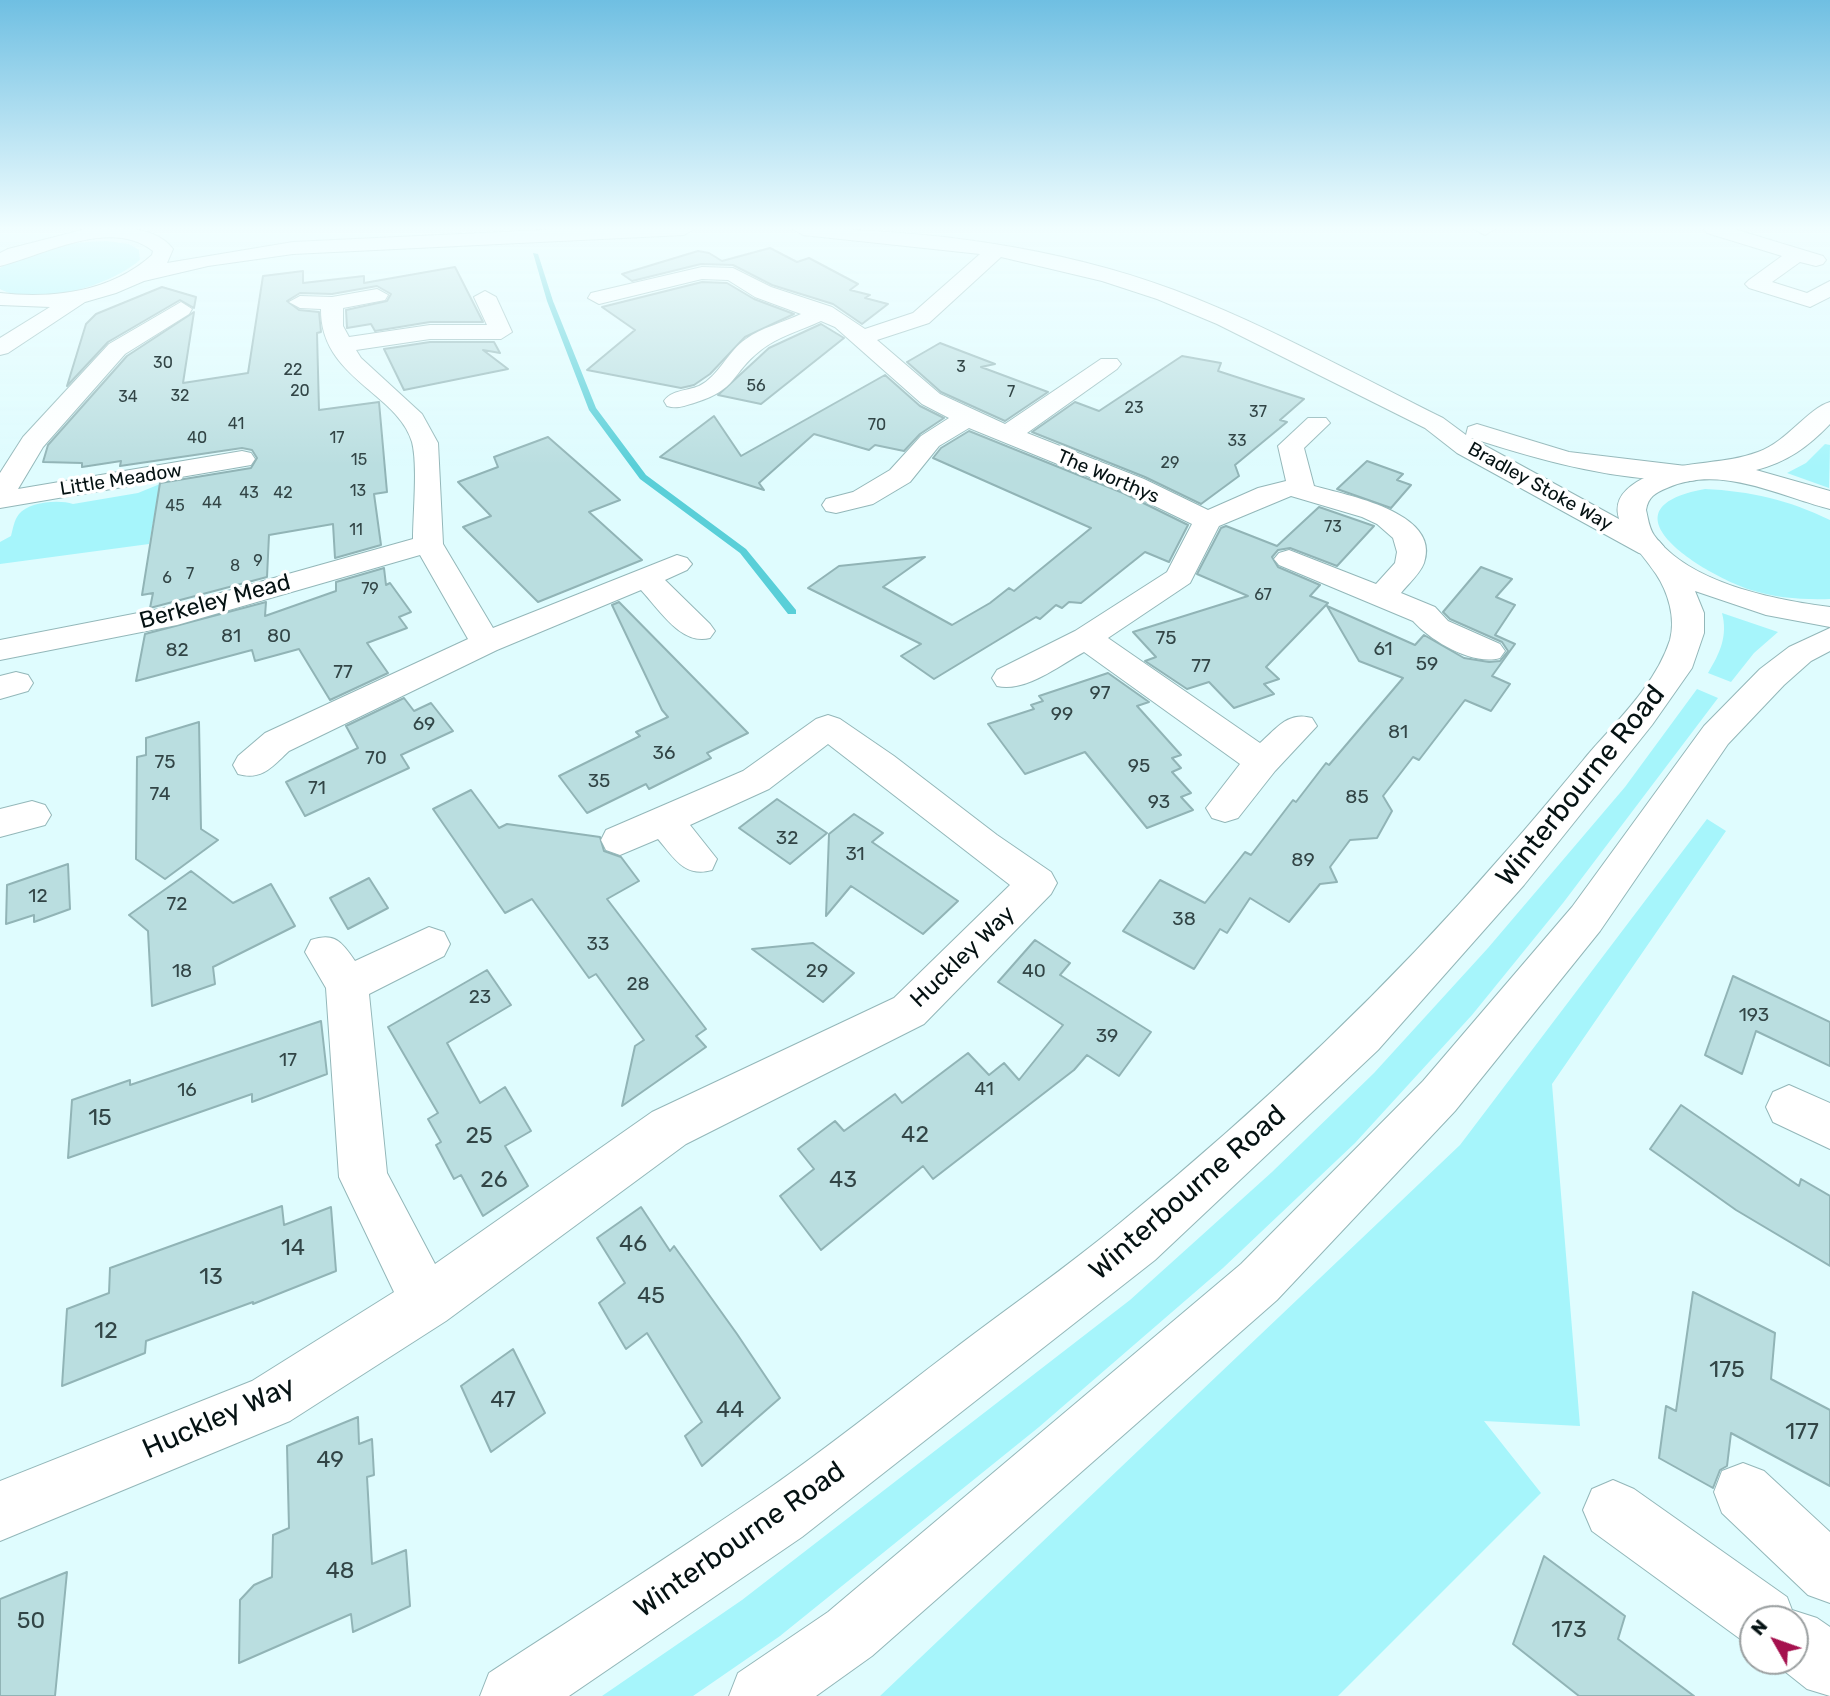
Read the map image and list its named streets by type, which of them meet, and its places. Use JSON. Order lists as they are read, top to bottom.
{
  "streets": {
    "street": [
      "The Worthys",
      "Little Meadow",
      "Bradley Stoke Way",
      "Berkeley Mead",
      "Winterbourne Road",
      "Huckley Way"
    ]
  },
  "crossings": [
    ["Bradley Stoke Way", "Winterbourne Road"]
  ],
  "house_numbers": [
    "30",
    "3",
    "22",
    "56",
    "20",
    "7",
    "32",
    "34",
    "23",
    "37",
    "41",
    "70",
    "40",
    "17",
    "33",
    "15",
    "29",
    "13",
    "43",
    "42",
    "44",
    "45",
    "73",
    "11",
    "9",
    "8",
    "7",
    "6",
    "79",
    "67",
    "81",
    "80",
    "75",
    "61",
    "82",
    "59",
    "77",
    "77",
    "97",
    "99",
    "69",
    "81",
    "36",
    "70",
    "75",
    "95",
    "35",
    "71",
    "74",
    "85",
    "93",
    "32",
    "31",
    "89",
    "12",
    "72",
    "38",
    "33",
    "18",
    "29",
    "40",
    "28",
    "23",
    "193",
    "39",
    "17",
    "41",
    "16",
    "15",
    "42",
    "25",
    "26",
    "43",
    "46",
    "14",
    "13",
    "45",
    "12",
    "175",
    "47",
    "44",
    "177",
    "49",
    "48",
    "50",
    "173"
  ],
  "north": "top left"
}
